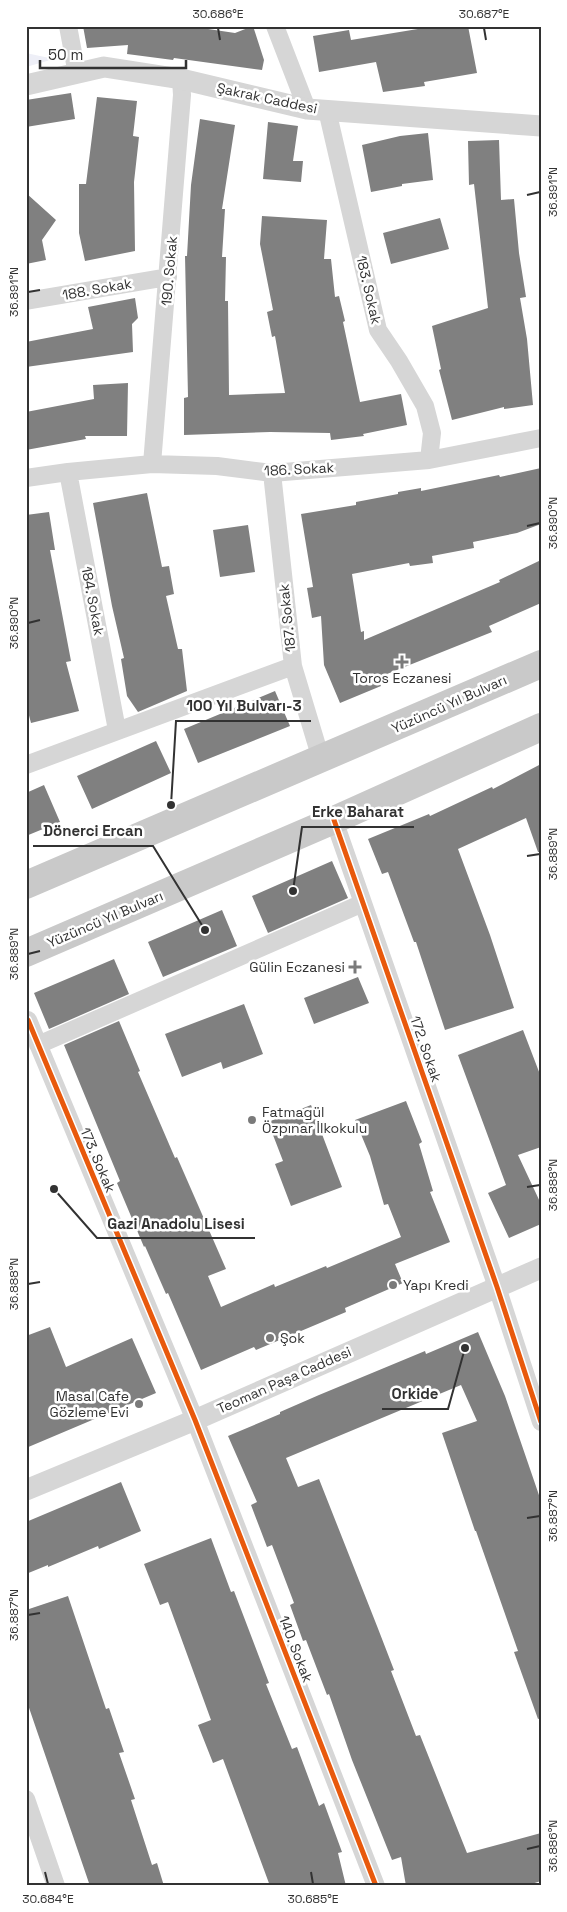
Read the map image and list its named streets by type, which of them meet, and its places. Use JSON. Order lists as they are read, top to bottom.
{
  "streets": {
    "main road": ["Yüzüncü Yıl Bulvarı"],
    "street": [
      "Şakrak Caddesi",
      "190. Sokak",
      "188. Sokak",
      "183. Sokak",
      "186. Sokak",
      "184. Sokak",
      "187. Sokak",
      "172. Sokak",
      "173. Sokak",
      "Teoman Paşa Caddesi",
      "140. Sokak"
    ]
  },
  "crossings": [
    ["Şakrak Caddesi", "190. Sokak"],
    ["Şakrak Caddesi", "183. Sokak"],
    ["190. Sokak", "188. Sokak"],
    ["190. Sokak", "186. Sokak"],
    ["183. Sokak", "186. Sokak"],
    ["186. Sokak", "184. Sokak"],
    ["186. Sokak", "187. Sokak"],
    ["187. Sokak", "Yüzüncü Yıl Bulvarı"],
    ["Yüzüncü Yıl Bulvarı", "172. Sokak"],
    ["172. Sokak", "Teoman Paşa Caddesi"],
    ["173. Sokak", "Teoman Paşa Caddesi"],
    ["173. Sokak", "140. Sokak"],
    ["Teoman Paşa Caddesi", "140. Sokak"]
  ],
  "places": {
    "health": ["Toros Eczanesi", "Gülin Eczanesi"],
    "other": [
      "100 Yıl Bulvarı-3",
      "Erke Baharat",
      "Dönerci Ercan",
      "Fatmagül Özpınar İlkokulu",
      "Gazi Anadolu Lisesi",
      "Yapı Kredi",
      "Şok",
      "Orkide",
      "Masal Cafe Gözleme Evi"
    ]
  },
  "scale_bar": "50 m",
  "coordinates": [
    "30.686°E",
    "30.687°E",
    "36.891°N",
    "36.890°N",
    "36.889°N",
    "36.888°N",
    "36.887°N",
    "36.886°N",
    "30.684°E",
    "30.685°E"
  ]
}
